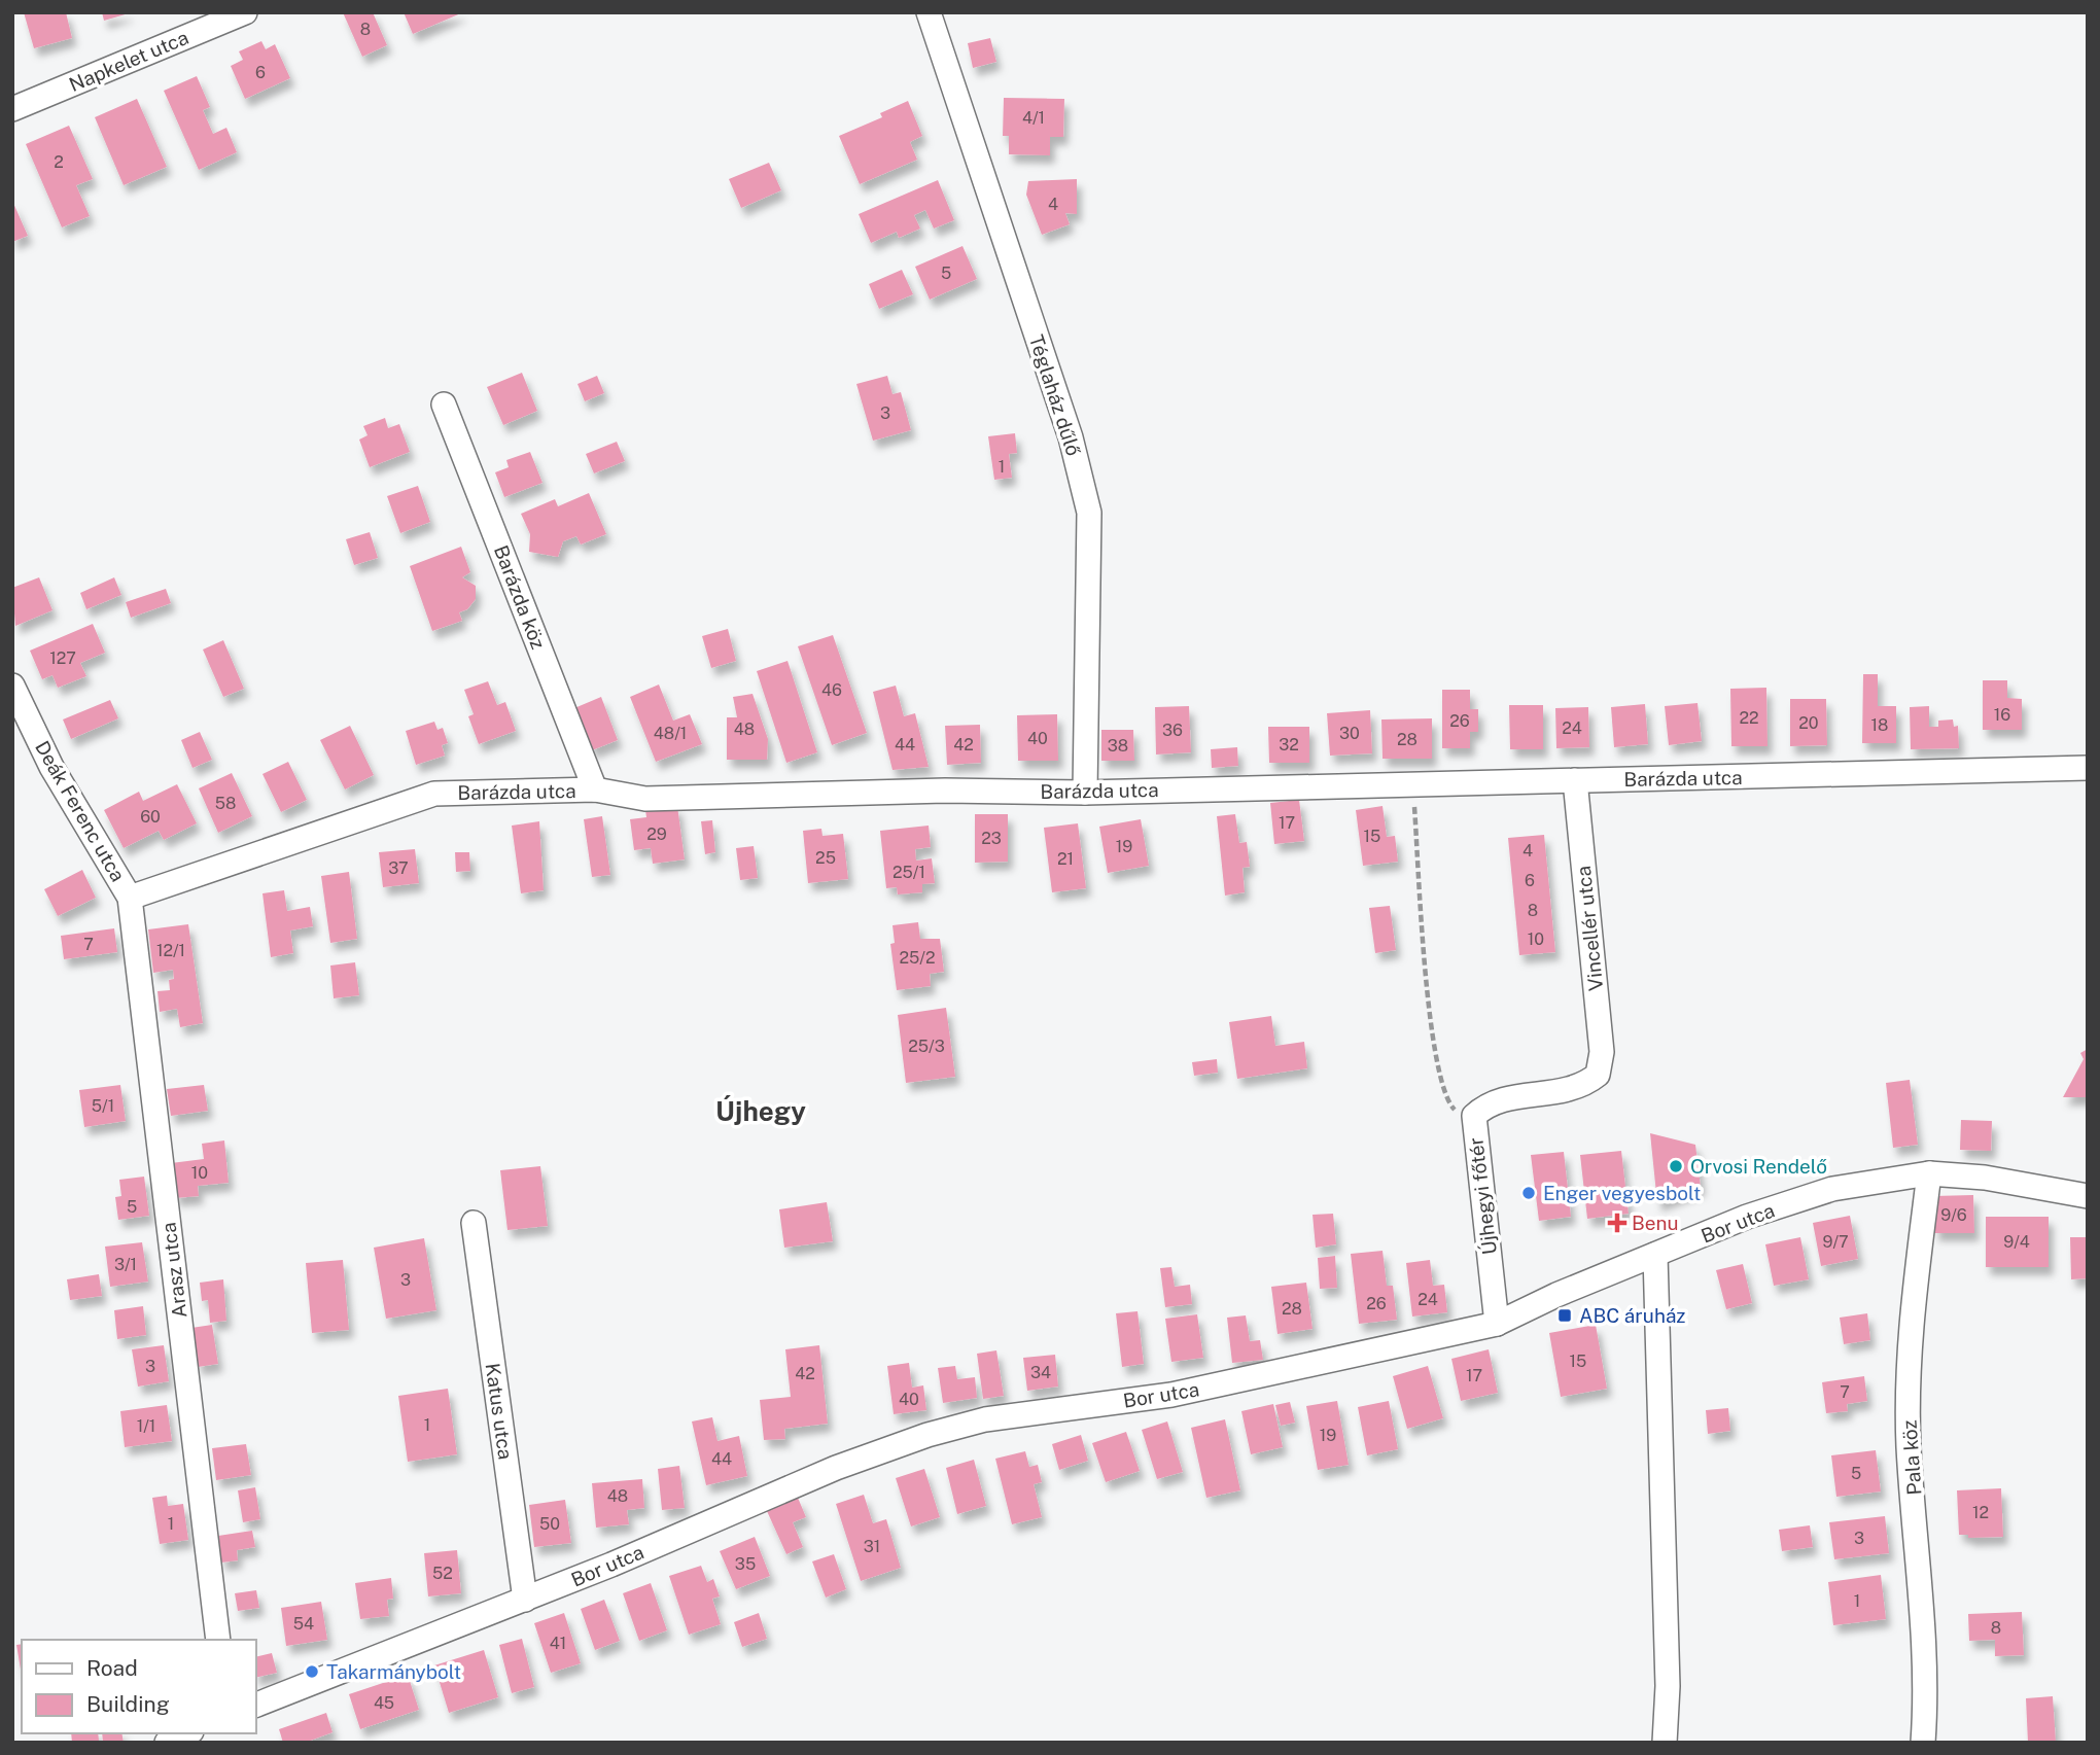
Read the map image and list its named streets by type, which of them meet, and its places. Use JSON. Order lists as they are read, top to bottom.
{
  "streets": {
    "street": [
      "Napkelet utca",
      "Téglaház dűlő",
      "Barázda köz",
      "Barázda utca",
      "Deák Ferenc utca",
      "Vincellér utca",
      "Újhegyi főtér",
      "Bor utca",
      "Arasz utca",
      "Katus utca",
      "Pala köz"
    ]
  },
  "crossings": [
    ["Téglaház dűlő", "Barázda utca"],
    ["Barázda köz", "Barázda utca"],
    ["Barázda utca", "Deák Ferenc utca"],
    ["Barázda utca", "Vincellér utca"],
    ["Barázda utca", "Arasz utca"],
    ["Deák Ferenc utca", "Arasz utca"],
    ["Vincellér utca", "Újhegyi főtér"],
    ["Újhegyi főtér", "Bor utca"],
    ["Bor utca", "Katus utca"],
    ["Bor utca", "Pala köz"]
  ],
  "districts": ["Újhegy"],
  "places": {
    "other": ["Orvosi Rendelő", "Enger vegyesbolt", "Takarmánybolt"],
    "health": ["Benu"],
    "transit": ["ABC áruház"]
  },
  "house_numbers": [
    "8",
    "6",
    "4/1",
    "2",
    "4",
    "5",
    "3",
    "1",
    "127",
    "46",
    "16",
    "22",
    "26",
    "20",
    "18",
    "24",
    "48",
    "36",
    "48/1",
    "30",
    "40",
    "28",
    "44",
    "42",
    "32",
    "38",
    "58",
    "60",
    "17",
    "29",
    "15",
    "23",
    "19",
    "4",
    "25",
    "21",
    "37",
    "25/1",
    "6",
    "8",
    "10",
    "7",
    "12/1",
    "25/2",
    "25/3",
    "5/1",
    "10",
    "5",
    "9/6",
    "9/7",
    "9/4",
    "3/1",
    "3",
    "24",
    "26",
    "28",
    "15",
    "3",
    "34",
    "42",
    "17",
    "7",
    "40",
    "1",
    "1/1",
    "19",
    "44",
    "5",
    "48",
    "12",
    "1",
    "50",
    "3",
    "31",
    "35",
    "52",
    "1",
    "54",
    "8",
    "41",
    "45"
  ],
  "legend": ["Road", "Building"]
}
